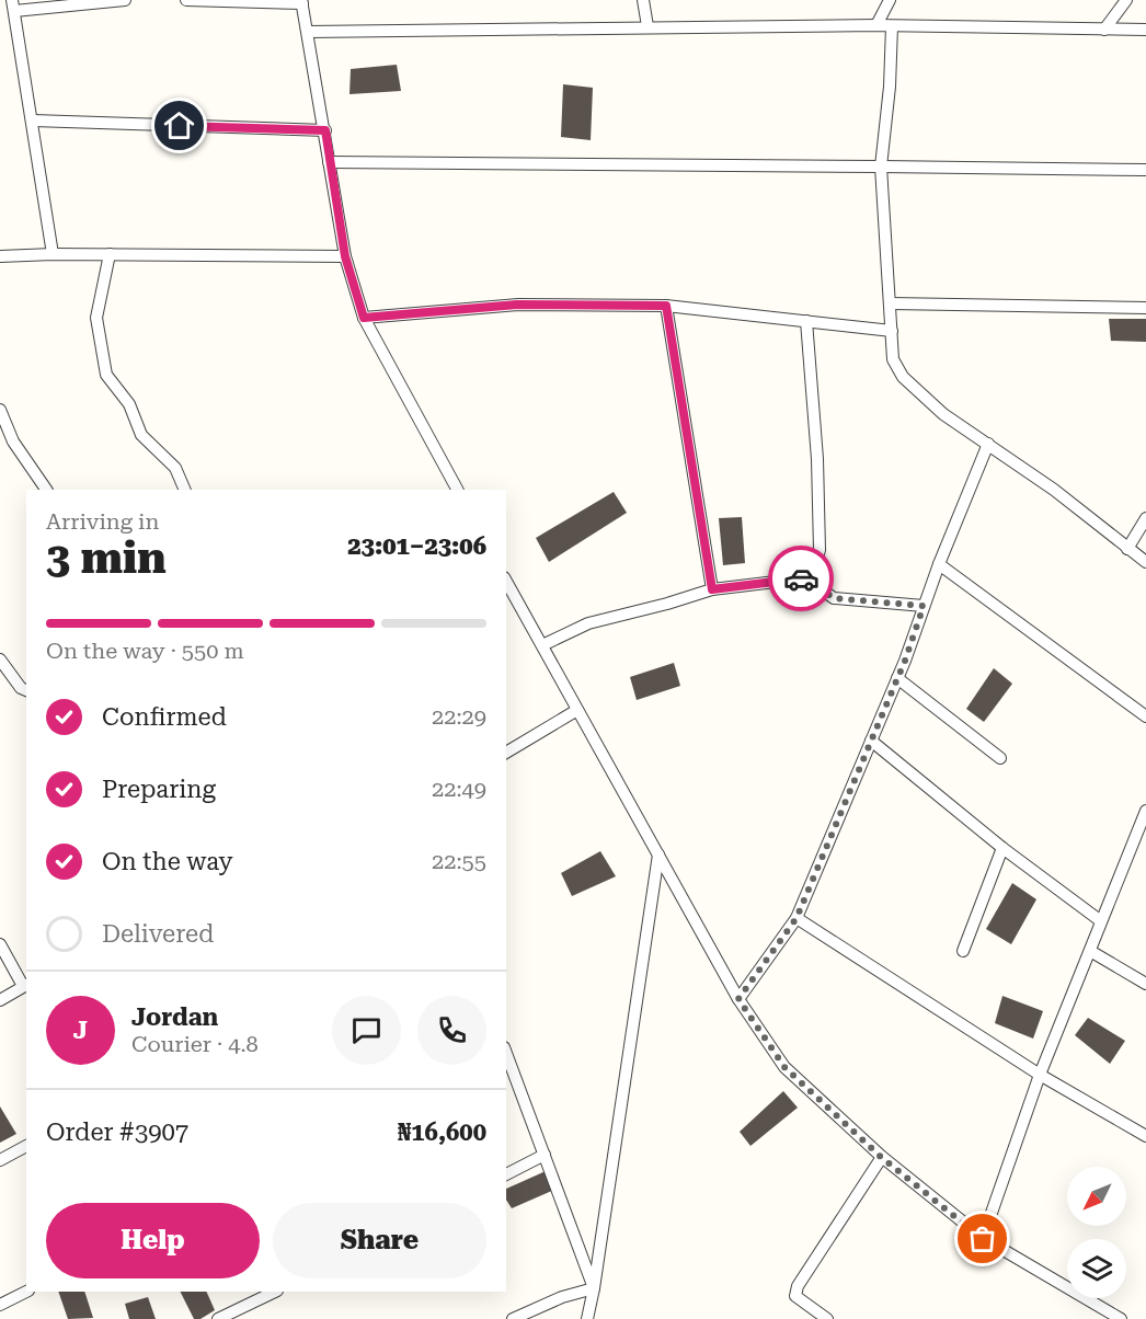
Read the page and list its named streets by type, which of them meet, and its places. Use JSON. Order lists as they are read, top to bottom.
{
  "north": "bottom left",
  "page": {
    "heading": ["3 min", "Arriving in", "23:01–23:06"],
    "panel": [
      "Jordan",
      "Courier · 4.8",
      "Order #3907",
      "₦16,600"
    ],
    "bar": "On the way · 550 m",
    "list": [
      ["Confirmed", "22:29"],
      ["Preparing", "22:49"],
      ["On the way", "22:55"],
      "Delivered"
    ],
    "round": "J",
    "buttons": ["Help", "Share"]
  }
}
